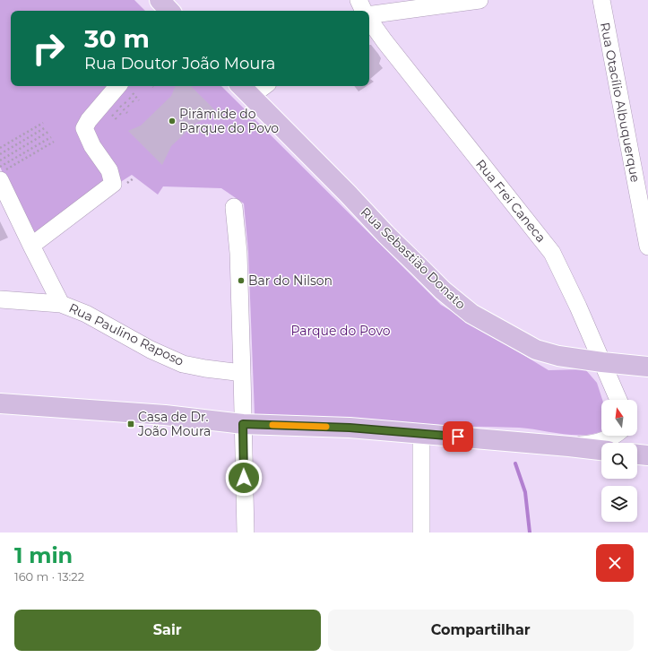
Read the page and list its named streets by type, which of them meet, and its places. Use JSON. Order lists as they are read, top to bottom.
{
  "streets": {
    "main road": ["Rua Sebastião Donato"],
    "street": ["Rua Otacílio Albuquerque", "Rua Frei Caneca", "Rua Paulino Raposo"]
  },
  "crossings": [
    ["Rua Frei Caneca", "Rua Sebastião Donato"]
  ],
  "parks": ["Parque do Povo"],
  "places": {
    "other": ["Pirâmide do Parque do Povo", "Bar do Nilson"],
    "transit": ["Casa de Dr. João Moura"]
  },
  "north": "top",
  "page": {
    "turn": ["30 m", "Rua Doutor João Moura"],
    "heading": ["1 min", "160 m · 13:22"],
    "buttons": ["Sair", "Compartilhar"]
  }
}
